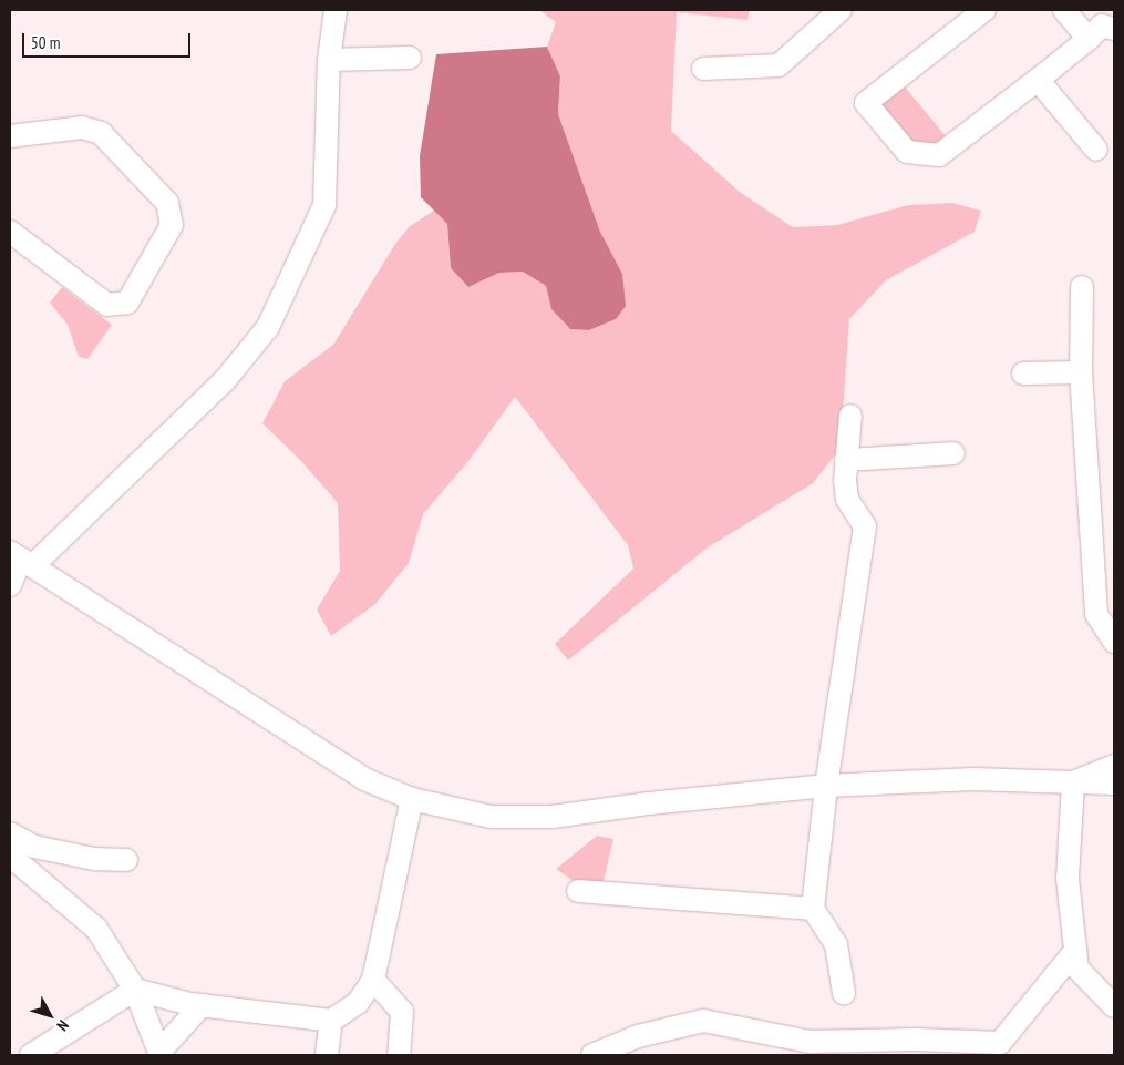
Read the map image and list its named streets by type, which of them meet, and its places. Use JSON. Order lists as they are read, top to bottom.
{
  "scale_bar": "50 m",
  "north": "bottom right"
}
